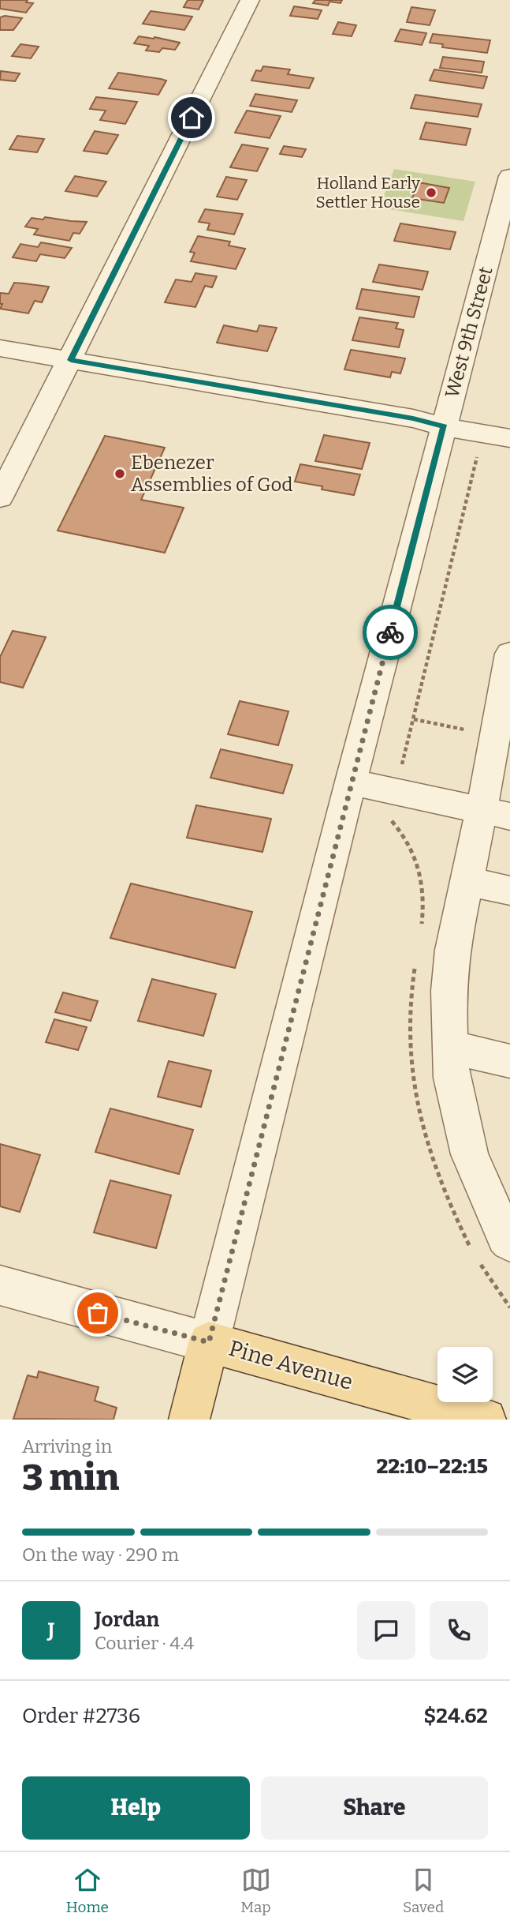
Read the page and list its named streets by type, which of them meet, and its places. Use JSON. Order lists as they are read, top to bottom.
{
  "streets": {
    "main road": ["West 9th Street", "Pine Avenue"]
  },
  "crossings": [
    ["West 9th Street", "Pine Avenue"]
  ],
  "places": ["Holland Early Settler House", "Ebenezer Assemblies of God"],
  "page": {
    "heading": ["3 min", "Arriving in", "22:10–22:15"],
    "panel": [
      "Jordan",
      "Courier · 4.4",
      "Order #2736",
      "$24.62"
    ],
    "bar": "On the way · 290 m",
    "round": "J",
    "buttons": ["Help", "Share"],
    "tabs": ["Home", "Map", "Saved"]
  }
}
